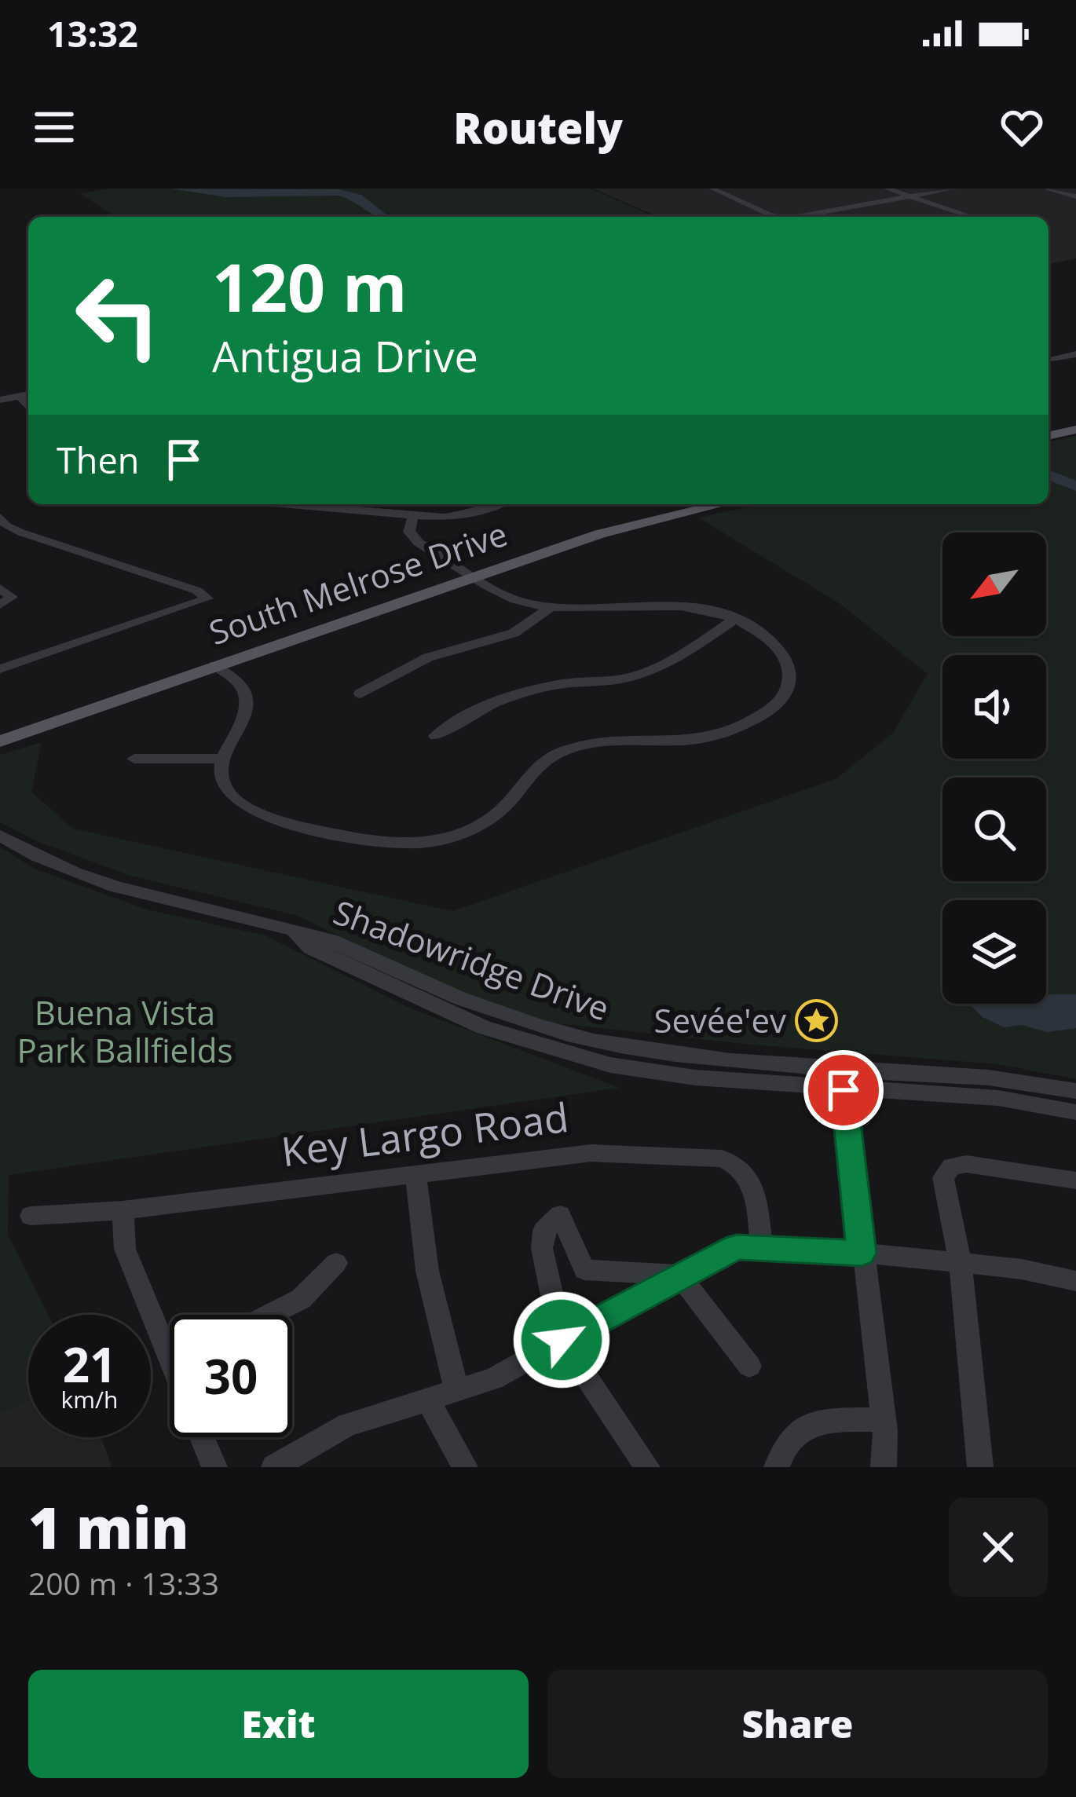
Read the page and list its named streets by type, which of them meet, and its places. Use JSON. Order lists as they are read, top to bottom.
{
  "streets": {
    "main road": ["South Melrose Drive"],
    "street": ["Shadowridge Drive", "Key Largo Road"]
  },
  "parks": ["Buena Vista Park Ballfields"],
  "places": {
    "place": ["Sevée'ev"]
  },
  "north": "bottom left",
  "page": {
    "status": "13:32",
    "header": "Routely",
    "turn": ["120 m", "Antigua Drive"],
    "then": "Then",
    "speed": "21 km/h",
    "limit": "30",
    "heading": ["1 min", "200 m · 13:33"],
    "buttons": ["Exit", "Share"]
  }
}
